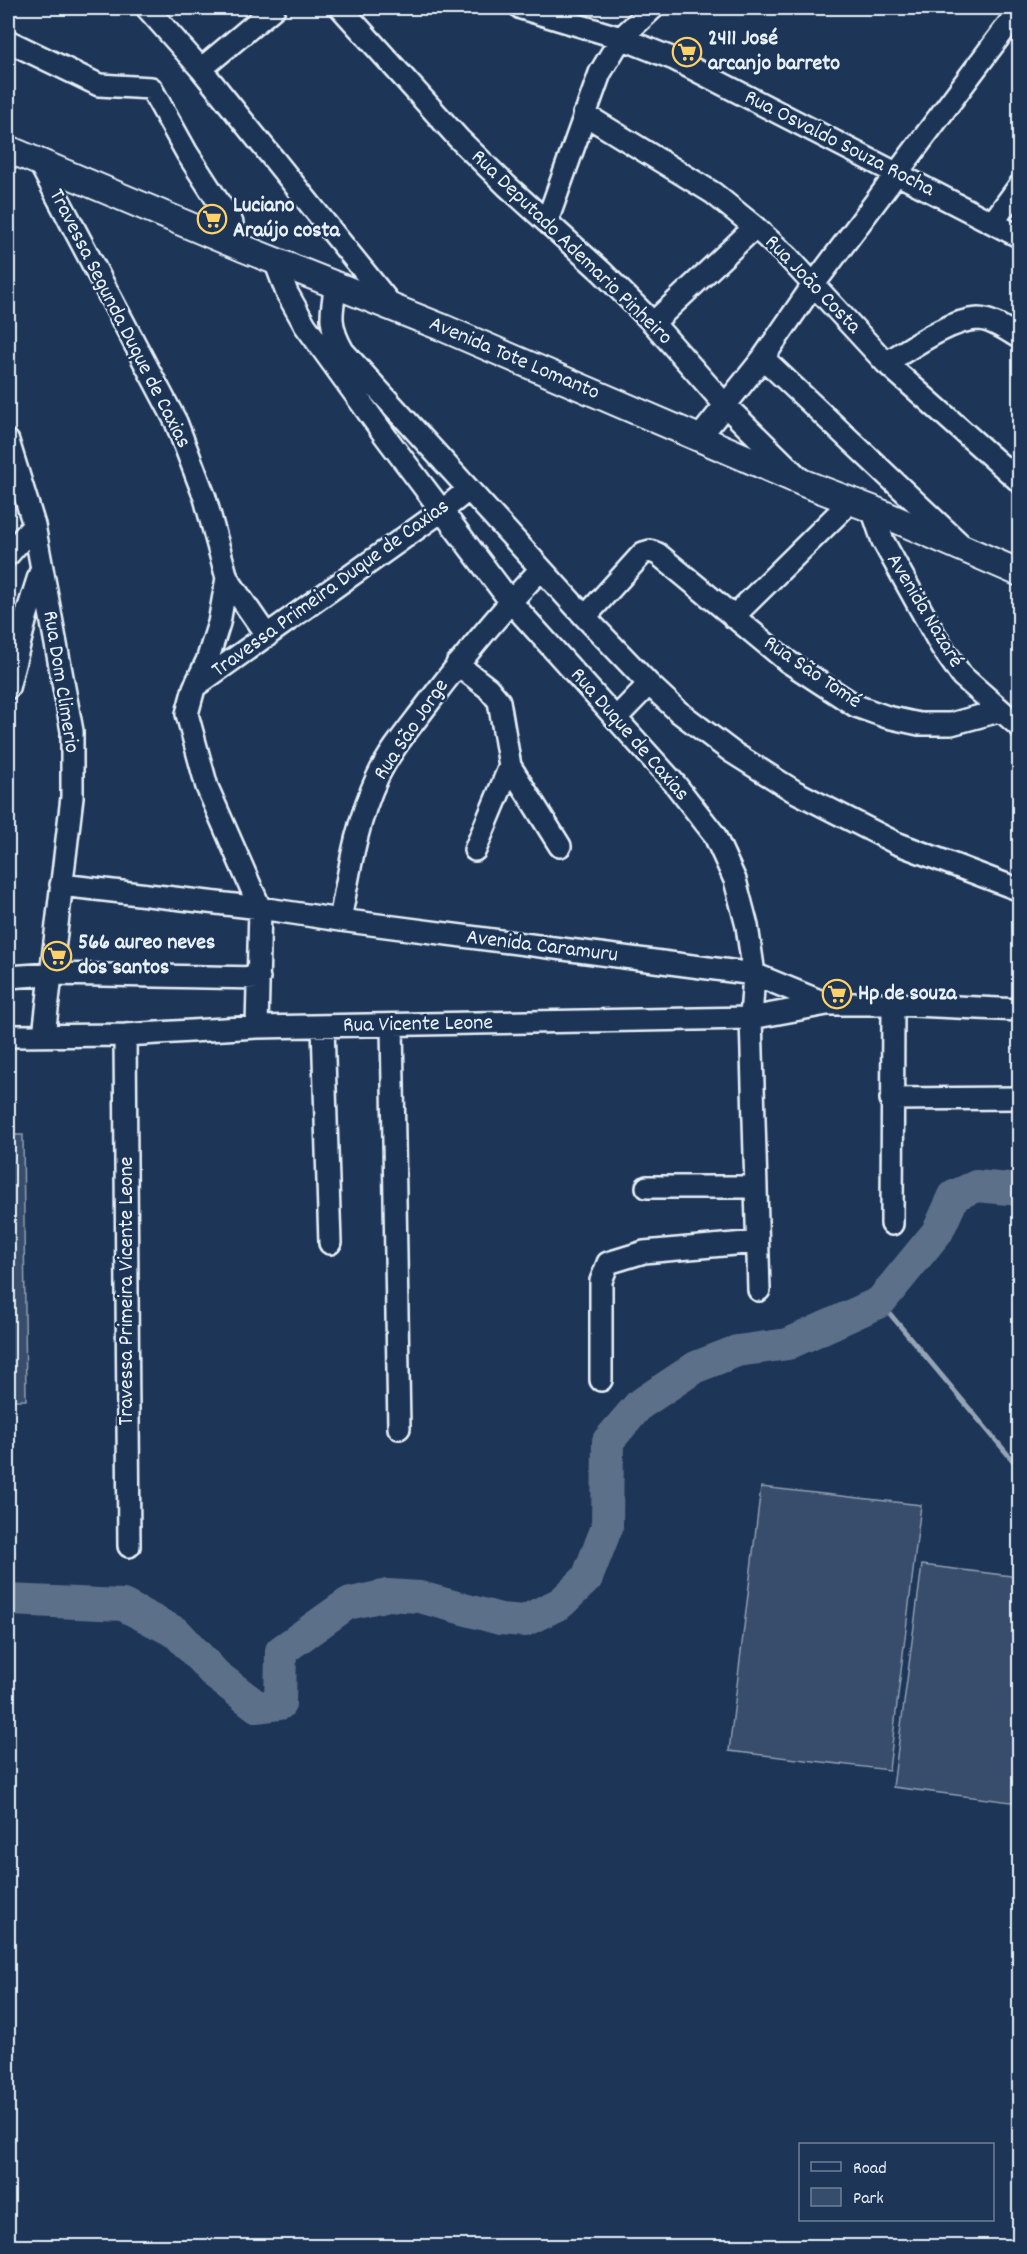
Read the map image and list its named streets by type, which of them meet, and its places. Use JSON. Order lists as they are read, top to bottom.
{
  "streets": {
    "main road": ["Avenida Tote Lomanto"],
    "street": [
      "Rua Osvaldo Souza Rocha",
      "Rua Deputado Ademario Pinheiro",
      "Rua João Costa",
      "Travessa Segunda Duque de Caxias",
      "Travessa Primeira Duque de Caxias",
      "Avenida Nazaré",
      "Rua São Tomé",
      "Rua Dom Climerio",
      "Rua São Jorge",
      "Rua Duque de Caxias",
      "Avenida Caramuru",
      "Rua Vicente Leone",
      "Travessa Primeira Vicente Leone"
    ]
  },
  "crossings": [
    ["Rua Deputado Ademario Pinheiro", "Avenida Tote Lomanto"],
    ["Travessa Segunda Duque de Caxias", "Avenida Tote Lomanto"],
    ["Travessa Segunda Duque de Caxias", "Travessa Primeira Duque de Caxias"],
    ["Travessa Segunda Duque de Caxias", "Avenida Caramuru"],
    ["Travessa Segunda Duque de Caxias", "Rua Vicente Leone"],
    ["Avenida Tote Lomanto", "Avenida Nazaré"],
    ["Avenida Tote Lomanto", "Rua Duque de Caxias"],
    ["Travessa Primeira Duque de Caxias", "Rua Duque de Caxias"],
    ["Avenida Nazaré", "Rua São Tomé"],
    ["Rua São Tomé", "Rua Duque de Caxias"],
    ["Rua Dom Climerio", "Avenida Caramuru"],
    ["Rua Dom Climerio", "Rua Vicente Leone"],
    ["Rua São Jorge", "Rua Duque de Caxias"],
    ["Rua São Jorge", "Avenida Caramuru"],
    ["Rua Duque de Caxias", "Avenida Caramuru"],
    ["Rua Duque de Caxias", "Rua Vicente Leone"],
    ["Avenida Caramuru", "Rua Vicente Leone"],
    ["Rua Vicente Leone", "Travessa Primeira Vicente Leone"]
  ],
  "places": {
    "supermarket": [
      "2411 José arcanjo barreto",
      "Luciano Araújo costa",
      "566 aureo neves dos santos",
      "Hp de souza"
    ]
  },
  "legend": ["Road", "Park"]
}
